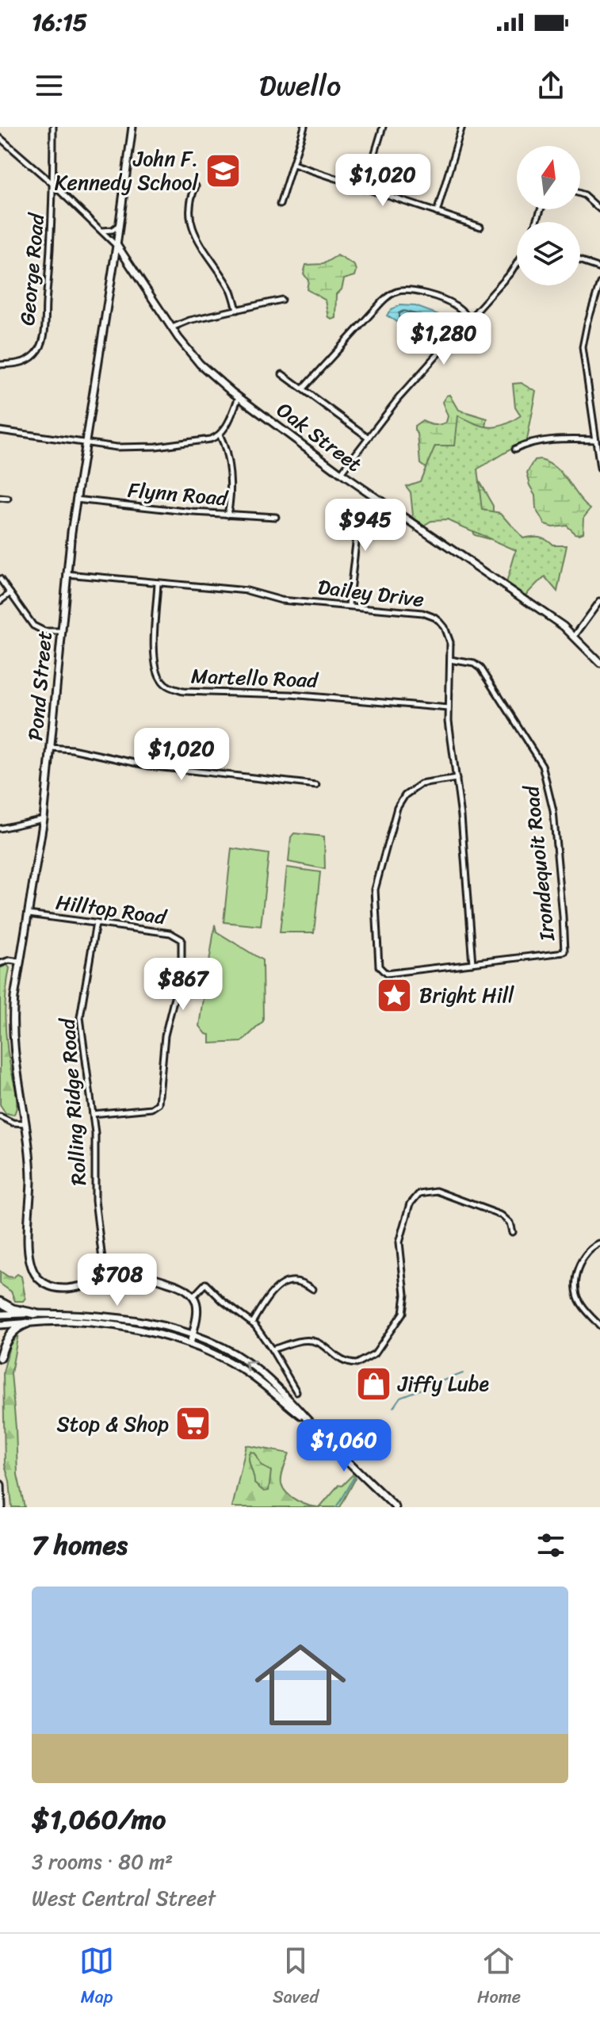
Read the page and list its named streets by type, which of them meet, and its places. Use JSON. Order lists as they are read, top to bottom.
{
  "streets": {
    "main road": ["Oak Street", "Pond Street"],
    "street": [
      "George Road",
      "Flynn Road",
      "Dailey Drive",
      "Martello Road",
      "Irondequoit Road",
      "Hilltop Road",
      "Rolling Ridge Road"
    ]
  },
  "crossings": [
    ["Oak Street", "Pond Street"],
    ["Flynn Road", "Pond Street"],
    ["Dailey Drive", "Martello Road"],
    ["Dailey Drive", "Pond Street"],
    ["Dailey Drive", "Irondequoit Road"],
    ["Pond Street", "Hilltop Road"],
    ["Pond Street", "Rolling Ridge Road"],
    ["Hilltop Road", "Rolling Ridge Road"]
  ],
  "places": {
    "school or university": ["John F. Kennedy School"],
    "place": ["Bright Hill"],
    "shop": ["Jiffy Lube"],
    "supermarket": ["Stop & Shop"]
  },
  "north": "top",
  "page": {
    "status": "16:15",
    "header": "Dwello",
    "price": [
      "$1,020",
      "$1,280",
      "$945",
      "$1,020",
      "$867",
      "$708",
      "$1,060"
    ],
    "heading": "7 homes",
    "list": [
      {
        "name": "$1,060/mo",
        "note": "3 rooms · 80 m² · West Central Street"
      }
    ],
    "tabs": ["Map", "Saved", "Home"]
  }
}
